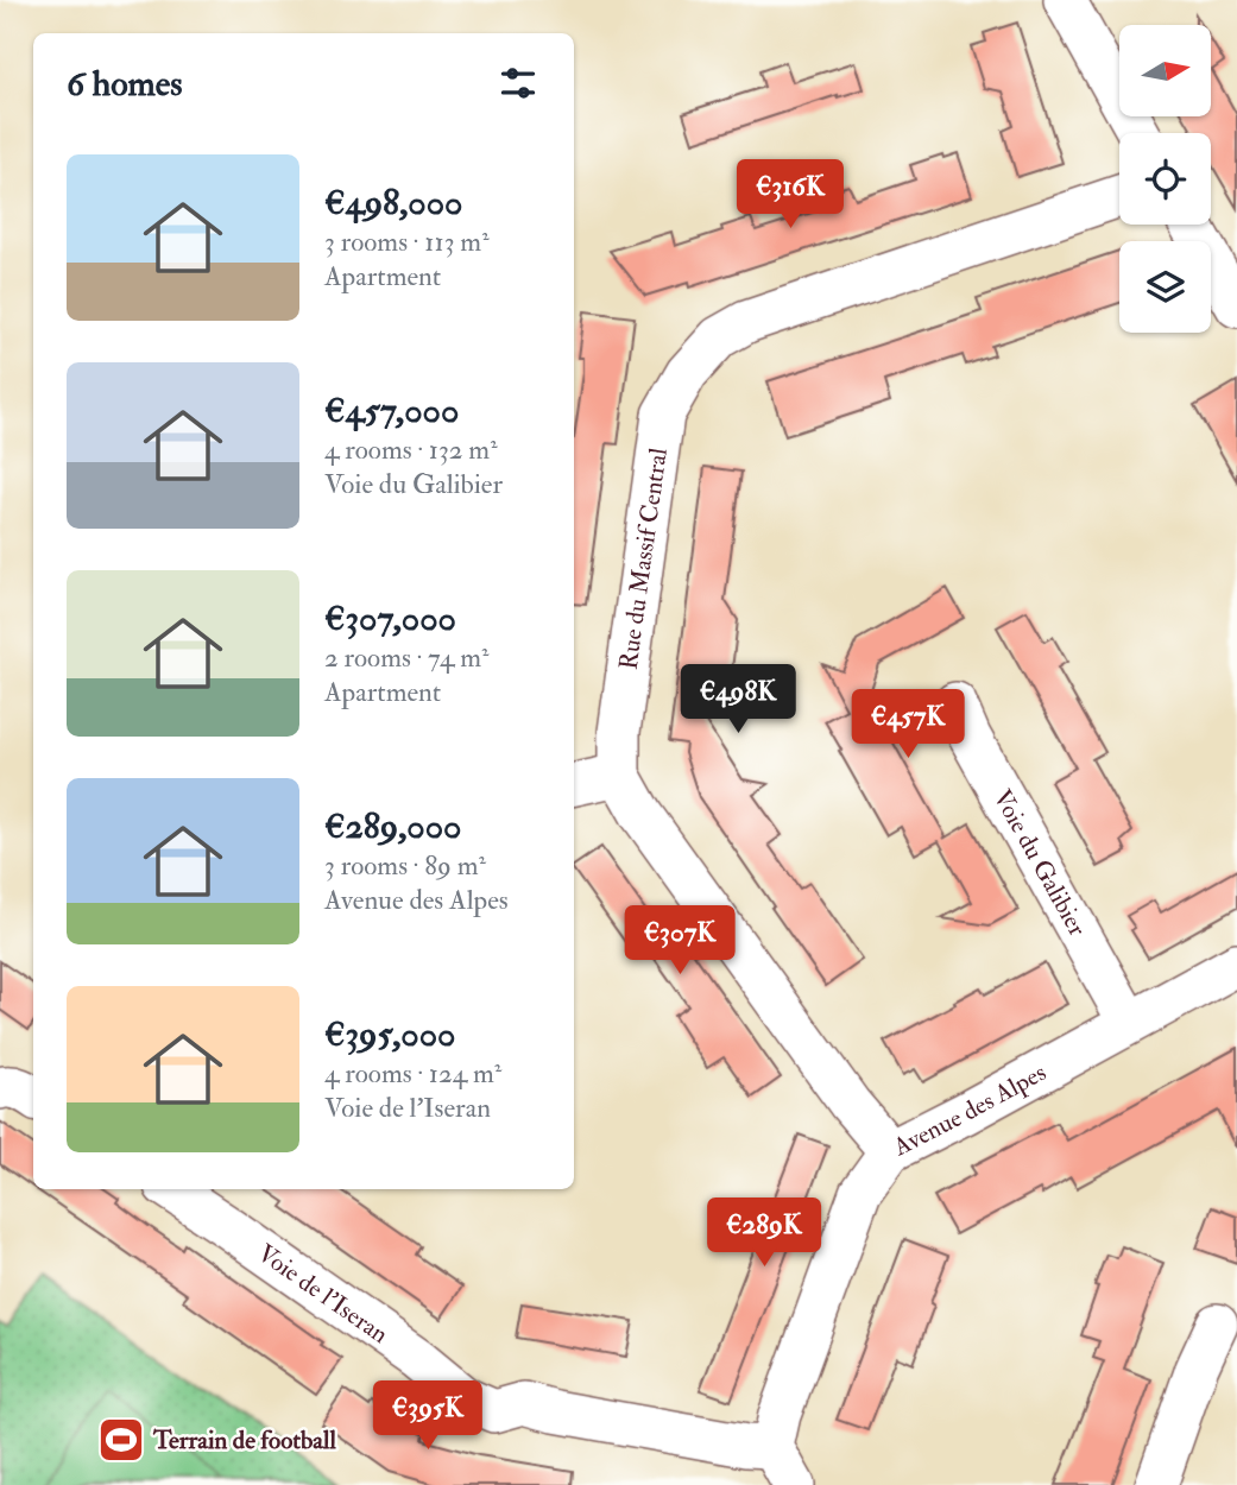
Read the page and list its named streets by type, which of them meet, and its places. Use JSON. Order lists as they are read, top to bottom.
{
  "streets": {
    "street": [
      "Rue du Massif Central",
      "Voie du Galibier",
      "Avenue des Alpes",
      "Voie de l'Iseran"
    ]
  },
  "crossings": [
    ["Rue du Massif Central", "Avenue des Alpes"],
    ["Voie du Galibier", "Avenue des Alpes"],
    ["Avenue des Alpes", "Voie de l'Iseran"]
  ],
  "places": {
    "sports": ["Terrain de football"]
  },
  "north": "right",
  "page": {
    "heading": "6 homes",
    "list": [
      {
        "name": "€498,000",
        "note": "3 rooms · 113 m² · Apartment"
      },
      {
        "name": "€457,000",
        "note": "4 rooms · 132 m² · Voie du Galibier"
      },
      {
        "name": "€307,000",
        "note": "2 rooms · 74 m² · Apartment"
      },
      {
        "name": "€289,000",
        "note": "3 rooms · 89 m² · Avenue des Alpes"
      },
      {
        "name": "€395,000",
        "note": "4 rooms · 124 m² · Voie de l'Iseran"
      }
    ],
    "price": [
      "€316K",
      "€498K",
      "€457K",
      "€307K",
      "€289K",
      "€395K"
    ]
  }
}
